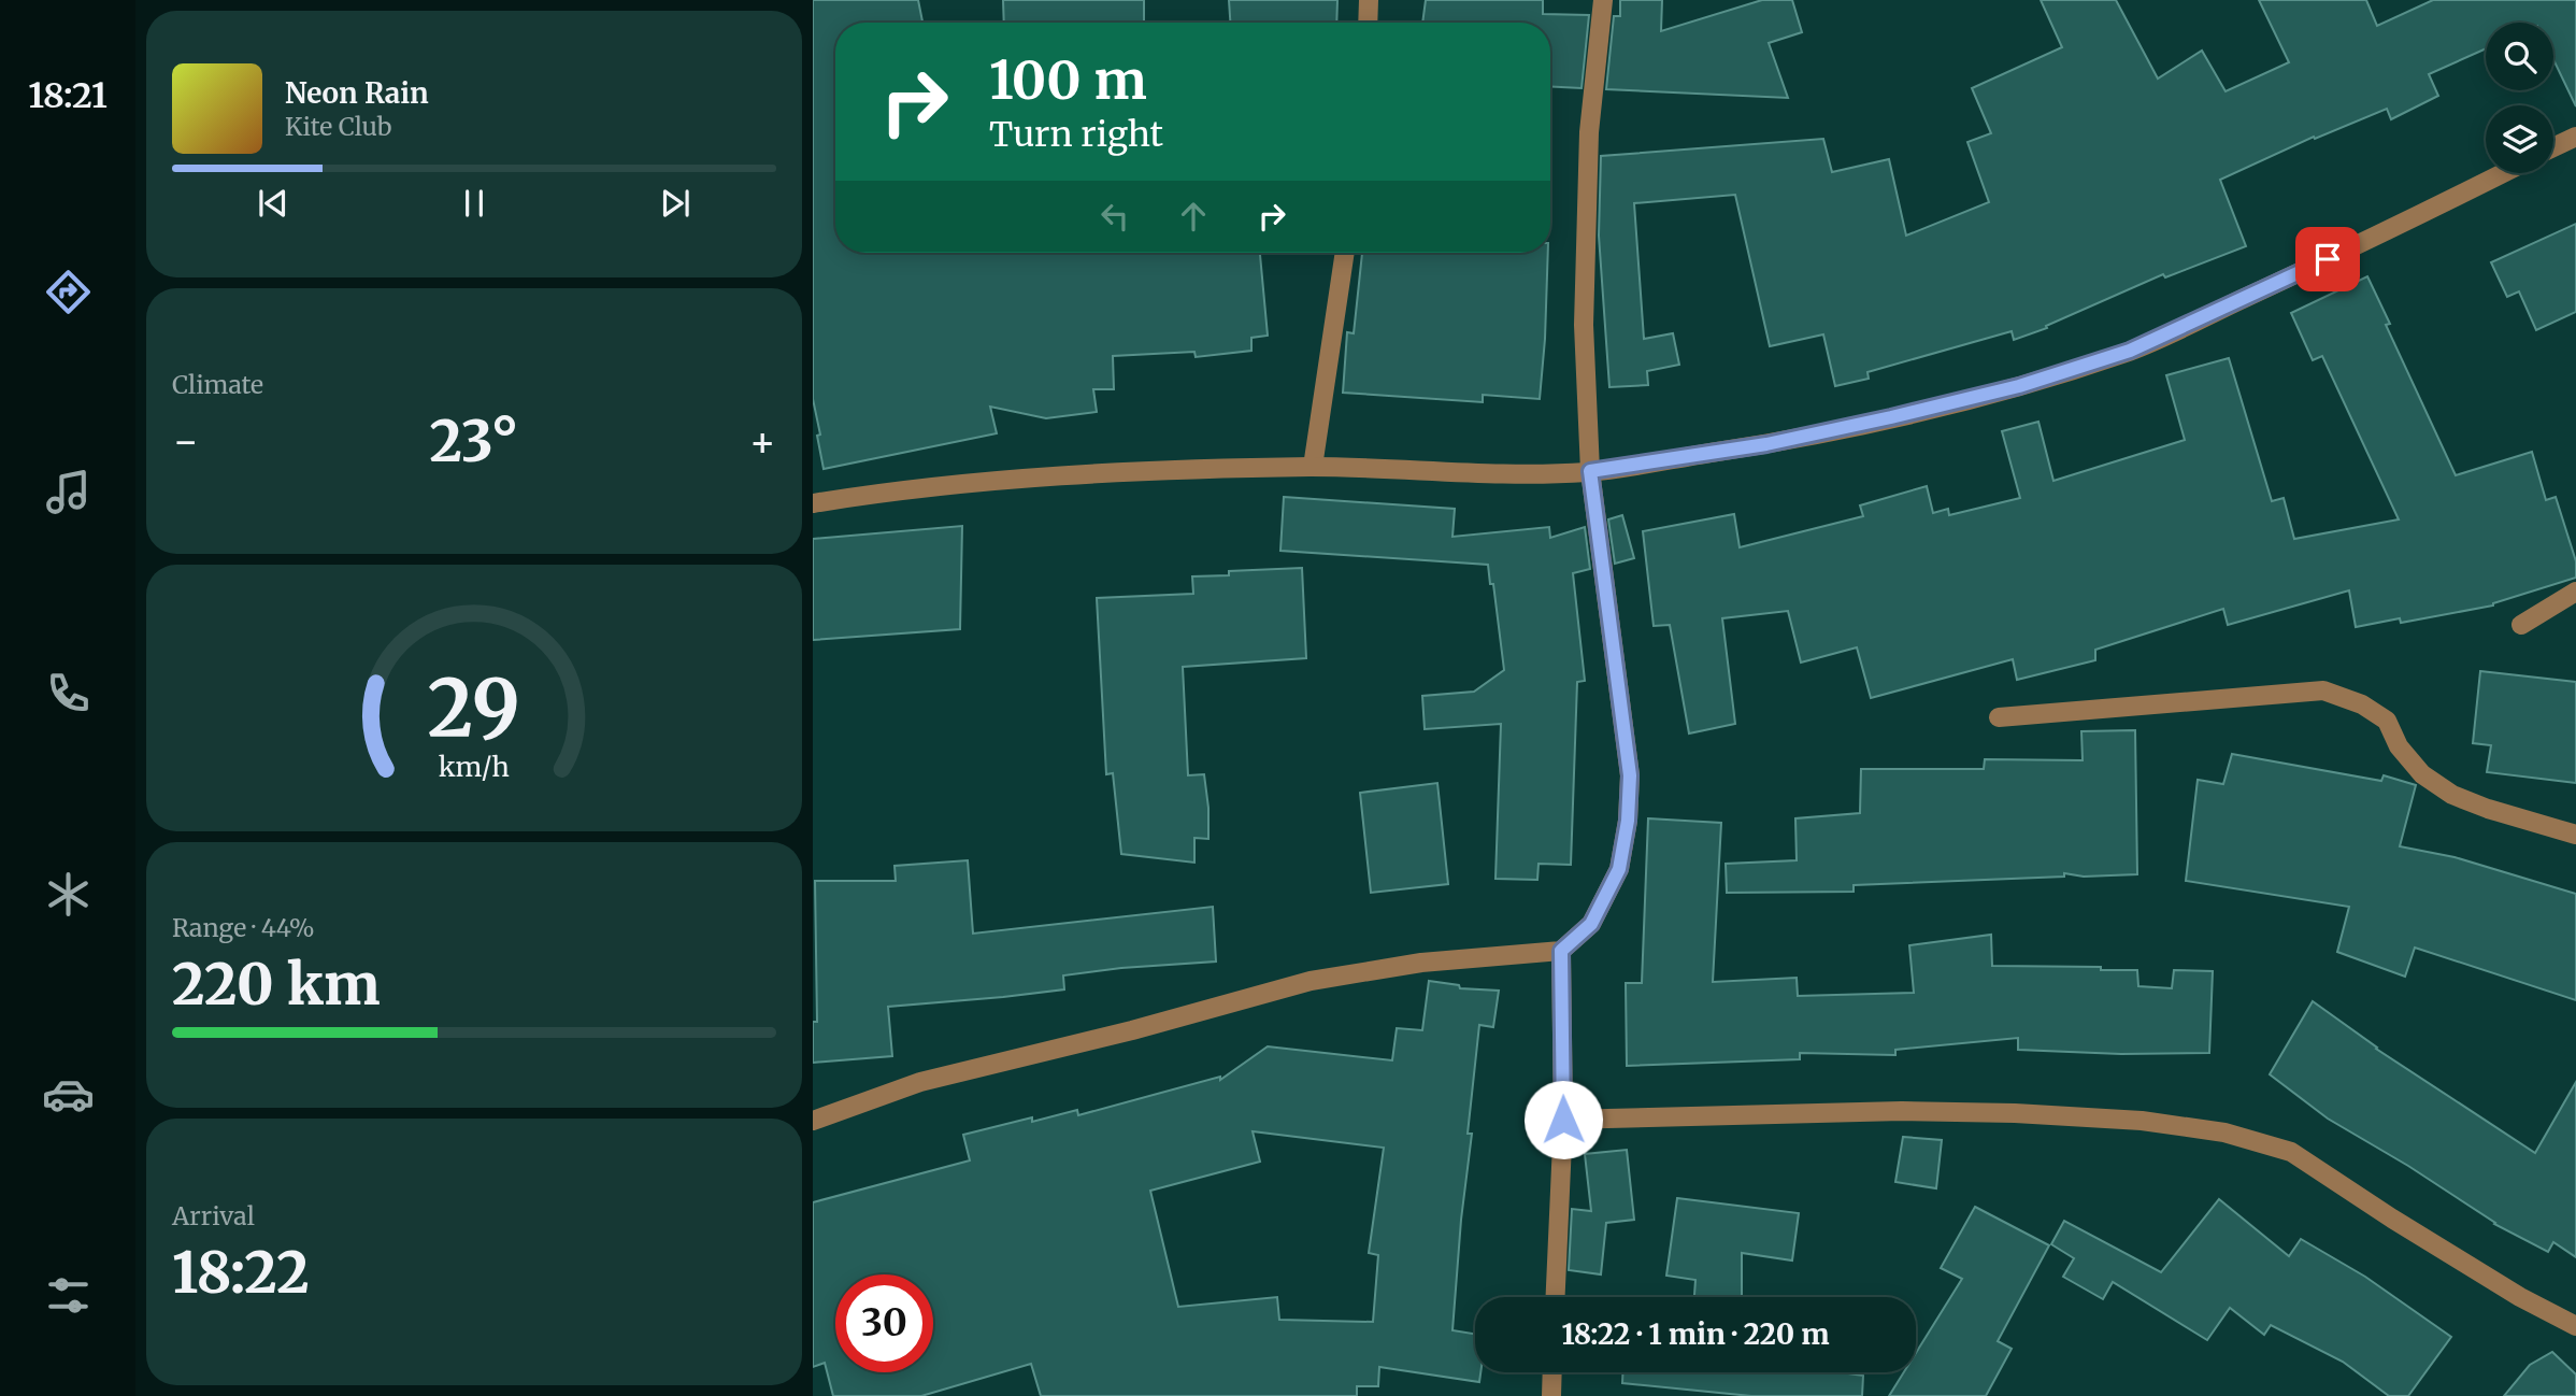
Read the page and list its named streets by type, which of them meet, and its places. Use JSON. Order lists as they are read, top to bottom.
{
  "page": {
    "tabs": "18:21",
    "turn": ["100 m", "Turn right"],
    "song": ["Neon Rain", "Kite Club"],
    "tile": [
      "Climate",
      ["Range · 44%", "220 km"],
      ["Arrival", "18:22"]
    ],
    "heat": ["−", "23°", "+"],
    "limit": "30",
    "trip": "18:22 · 1 min · 220 m",
    "gauge": ["29", "km/h"]
  }
}
